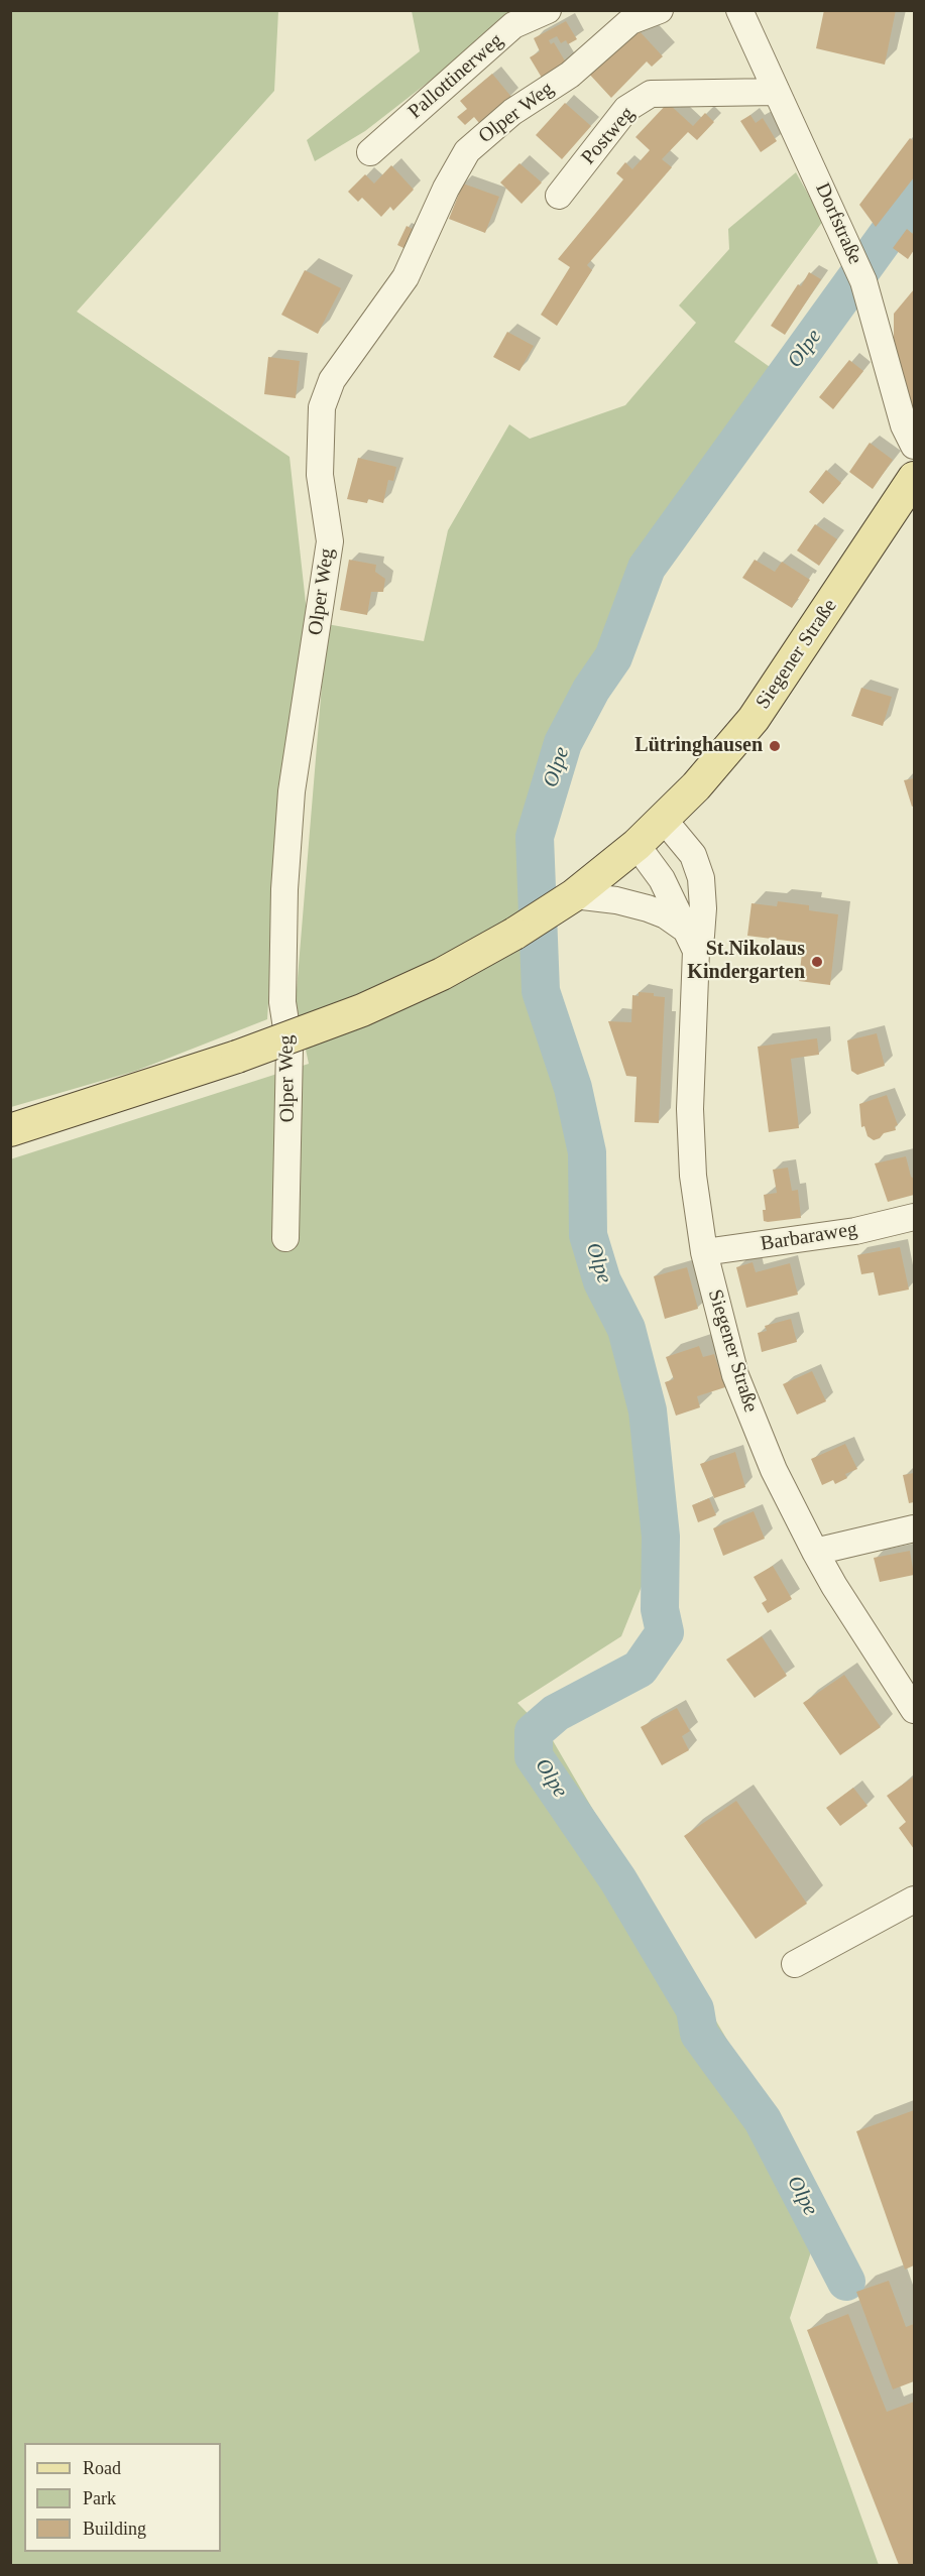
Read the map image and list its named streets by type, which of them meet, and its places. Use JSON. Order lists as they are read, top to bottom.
{
  "streets": {
    "main road": ["Siegener Straße"],
    "street": [
      "Pallottinerweg",
      "Olper Weg",
      "Postweg",
      "Dorfstraße",
      "Barbaraweg"
    ]
  },
  "crossings": [
    ["Postweg", "Dorfstraße"],
    ["Siegener Straße", "Barbaraweg"]
  ],
  "water": ["Olpe"],
  "places": ["Lütringhausen", "St.Nikolaus Kindergarten"],
  "legend": ["Road", "Park", "Building"]
}
